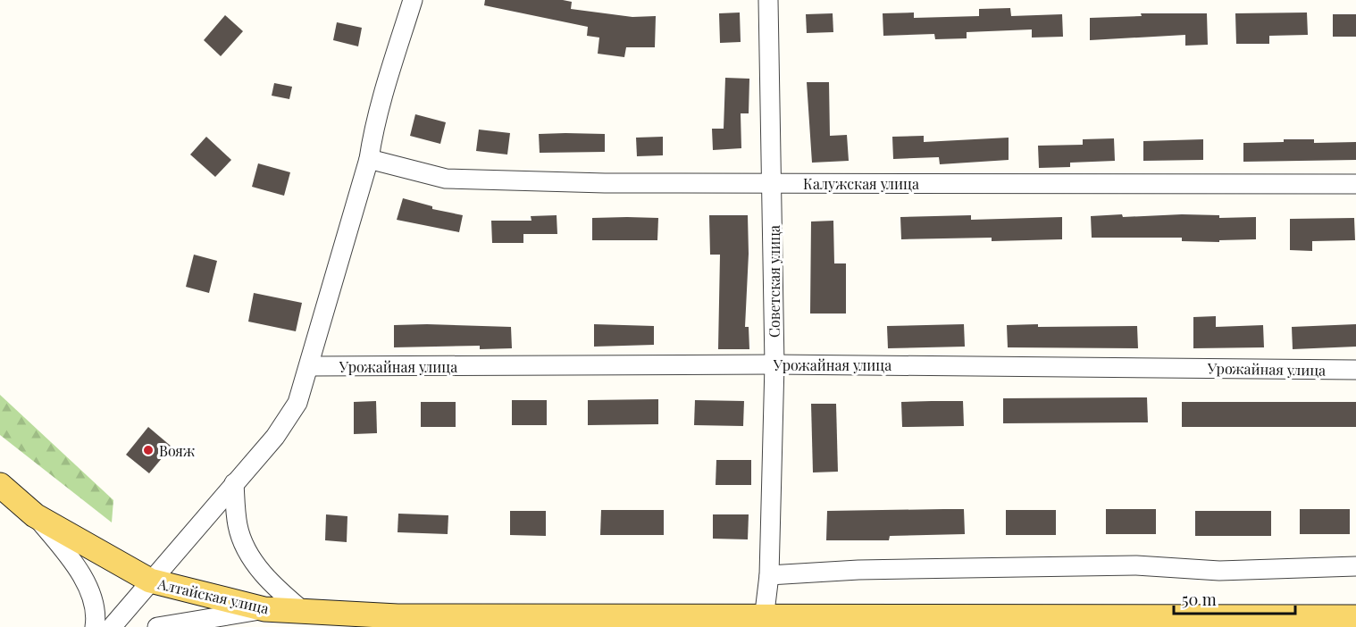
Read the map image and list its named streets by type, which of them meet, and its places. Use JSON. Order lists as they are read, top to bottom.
{
  "streets": {
    "main road": ["Алтайская улица"],
    "street": ["Калужская улица", "Советская улица", "Урожайная улица"]
  },
  "crossings": [
    ["Калужская улица", "Советская улица"],
    ["Советская улица", "Урожайная улица"],
    ["Советская улица", "Алтайская улица"]
  ],
  "places": ["Вояж"],
  "scale_bar": "50 m"
}
